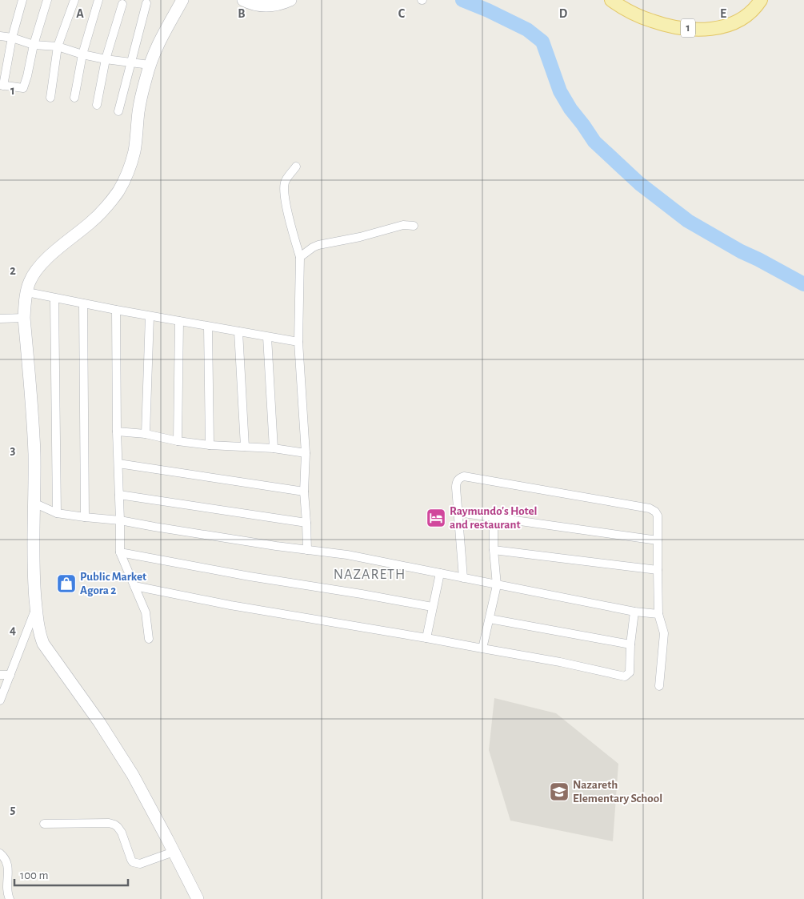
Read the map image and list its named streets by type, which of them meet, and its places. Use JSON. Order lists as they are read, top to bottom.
{
  "streets": {
    "main road": ["1"]
  },
  "districts": ["NAZARETH"],
  "places": {
    "hotel": ["Raymundo's Hotel and restaurant"],
    "shop": ["Public Market Agora 2"],
    "school or university": ["Nazareth Elementary School"]
  },
  "scale_bar": "100 m",
  "grid": {
    "columns": [
      "A",
      "B",
      "C",
      "D",
      "E"
    ],
    "rows": [
      "1",
      "2",
      "3",
      "4",
      "5"
    ]
  }
}
